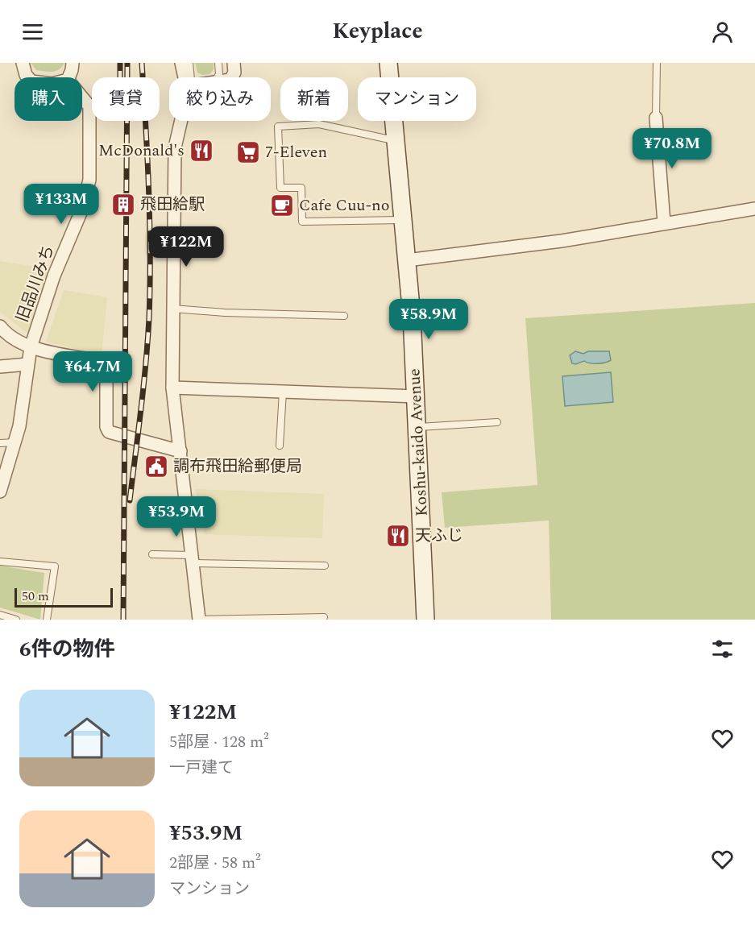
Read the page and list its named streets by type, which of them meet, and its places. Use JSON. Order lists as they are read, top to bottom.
{
  "streets": {
    "main road": ["Koshu-kaido Avenue"],
    "street": ["旧品川みち"]
  },
  "places": {
    "restaurant": ["McDonald's", "天ふじ"],
    "supermarket": ["7-Eleven"],
    "building": ["飛田給駅"],
    "cafe": ["Cafe Cuu-no"],
    "public building": ["調布飛田給郵便局"]
  },
  "scale_bar": "50 m",
  "page": {
    "header": "Keyplace",
    "chip": [
      "購入",
      "賃貸",
      "絞り込み",
      "新着",
      "マンション"
    ],
    "price": [
      "¥70.8M",
      "¥133M",
      "¥122M",
      "¥58.9M",
      "¥64.7M",
      "¥53.9M"
    ],
    "scale": "50 m",
    "heading": "6件の物件",
    "list": [
      {
        "name": "¥122M",
        "note": "5部屋 · 128 m² · 一戸建て"
      },
      {
        "name": "¥53.9M",
        "note": "2部屋 · 58 m² · マンション"
      }
    ]
  }
}
